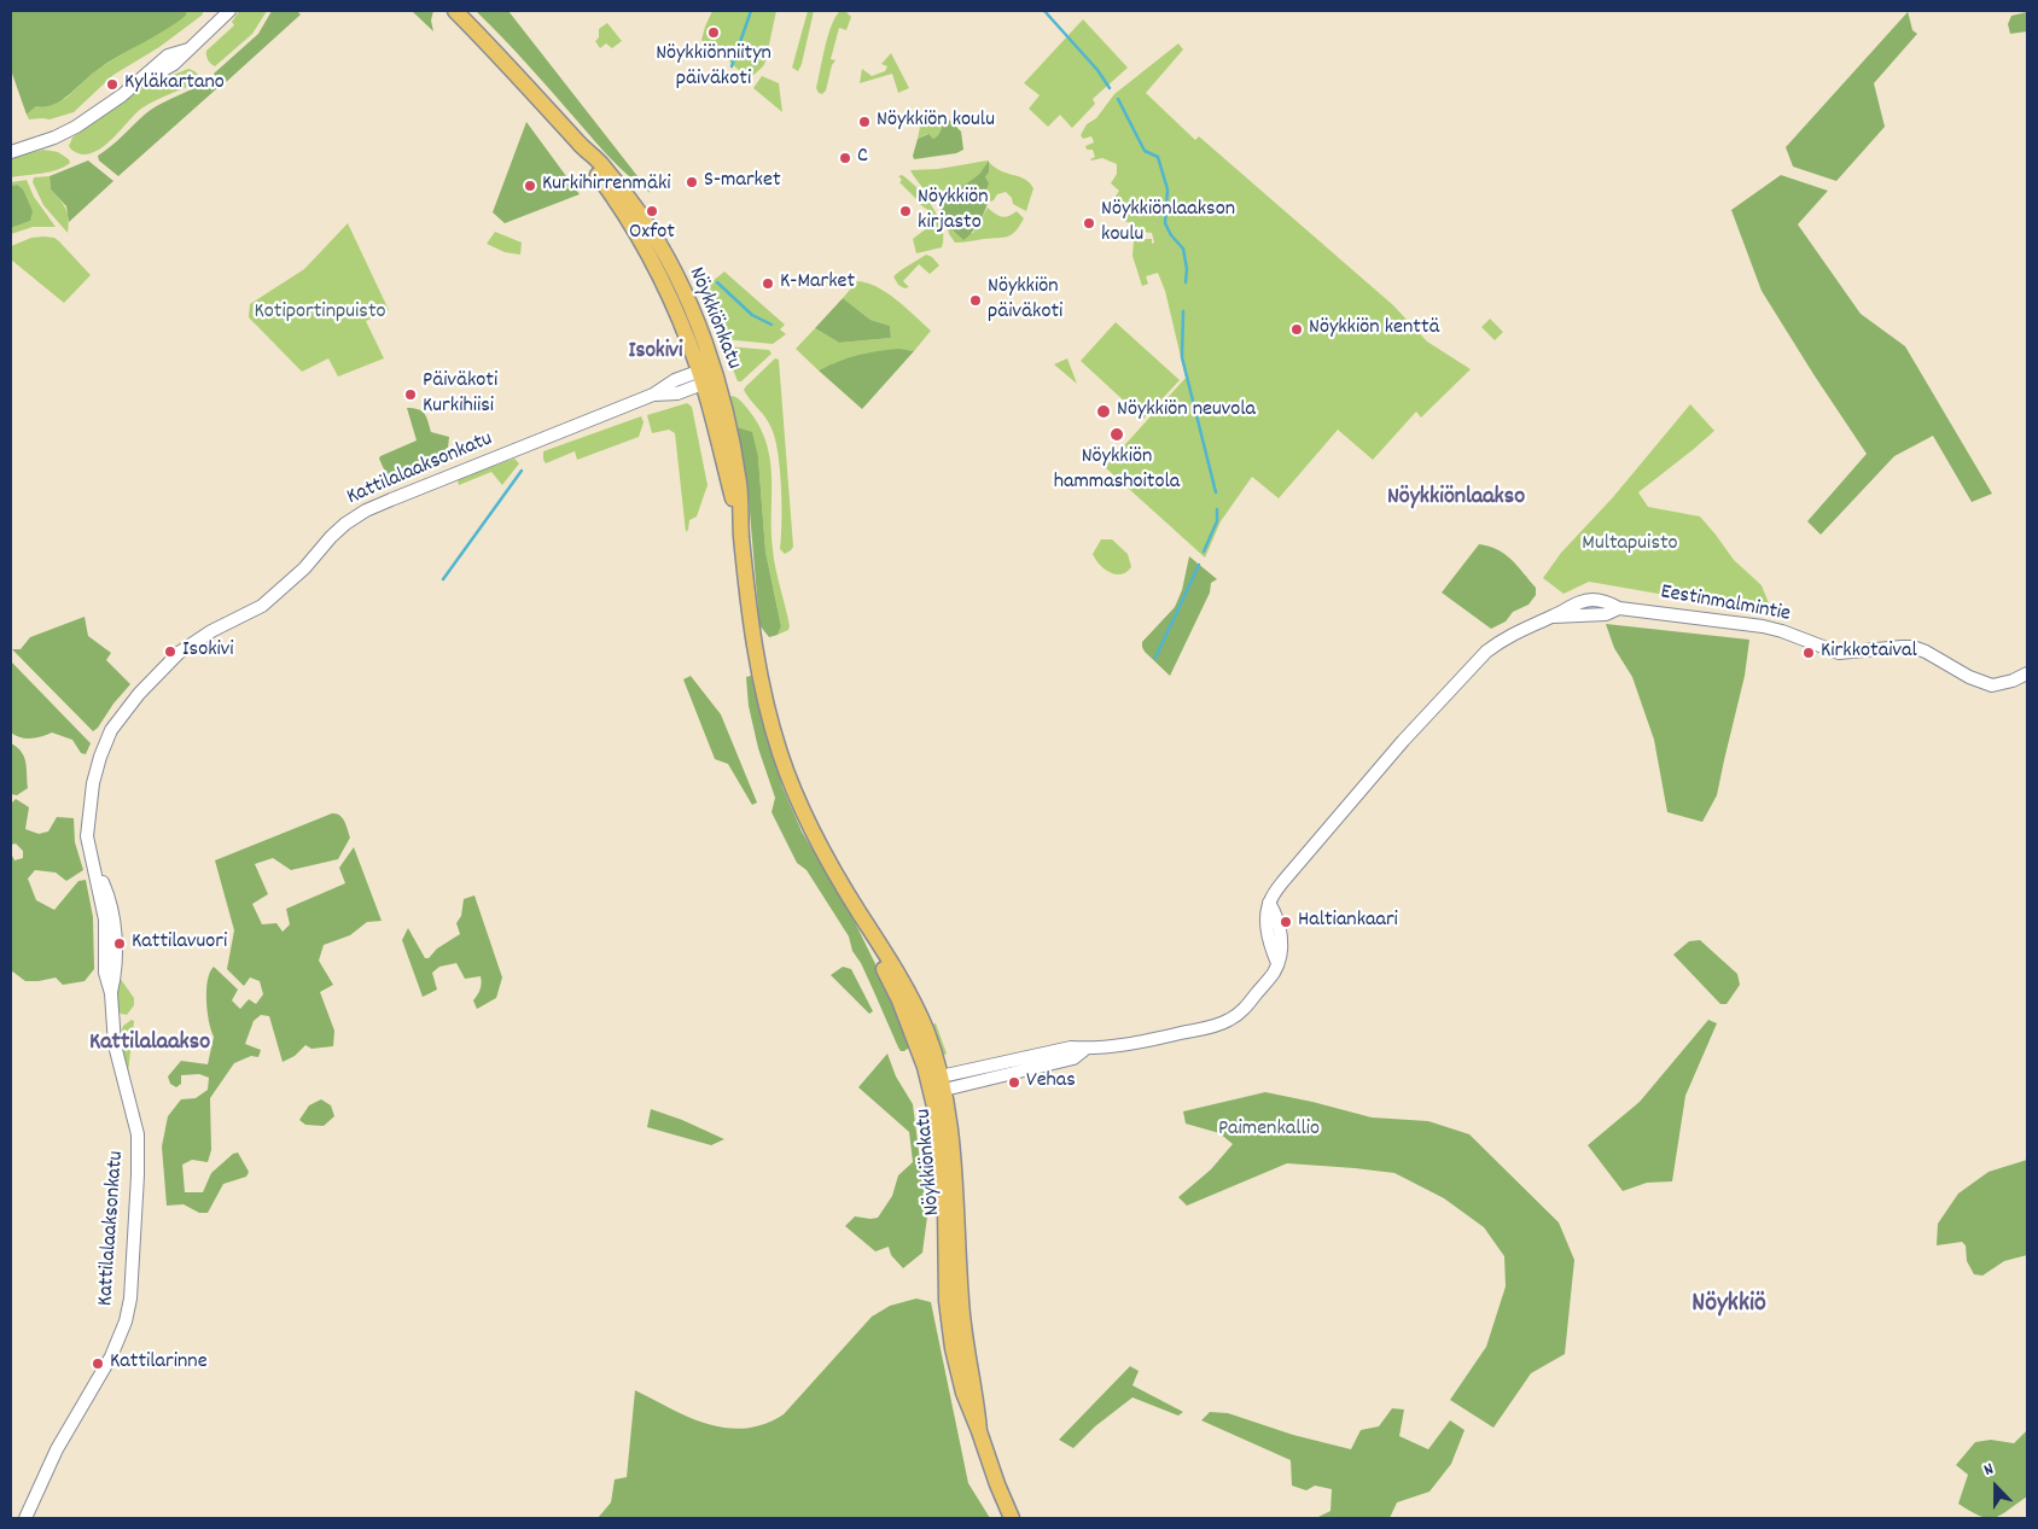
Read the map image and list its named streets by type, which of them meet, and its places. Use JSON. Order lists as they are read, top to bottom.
{
  "streets": {
    "main road": ["Nöykkiönkatu"],
    "street": ["Kattilalaaksonkatu", "Eestinmalmintie"]
  },
  "crossings": [
    ["Nöykkiönkatu", "Kattilalaaksonkatu"],
    ["Nöykkiönkatu", "Eestinmalmintie"]
  ],
  "districts": [
    "Isokivi",
    "Nöykkiönlaakso",
    "Kattilalaakso",
    "Nöykkiö"
  ],
  "parks": ["Kotiportinpuisto", "Multapuisto", "Paimenkallio"],
  "places": [
    "Nöykkiönniityn päiväkoti",
    "Kyläkartano",
    "Nöykkiön koulu",
    "C",
    "S-market",
    "Kurkihirrenmäki",
    "Oxfot",
    "Nöykkiön kirjasto",
    "Nöykkiönlaakson koulu",
    "K-Market",
    "Nöykkiön päiväkoti",
    "Nöykkiön kenttä",
    "Päiväkoti Kurkihiisi",
    "Nöykkiön neuvola",
    "Nöykkiön hammashoitola",
    "Isokivi",
    "Kirkkotaival",
    "Haltiankaari",
    "Kattilavuori",
    "Vehas",
    "Kattilarinne"
  ],
  "north": "top"
}
